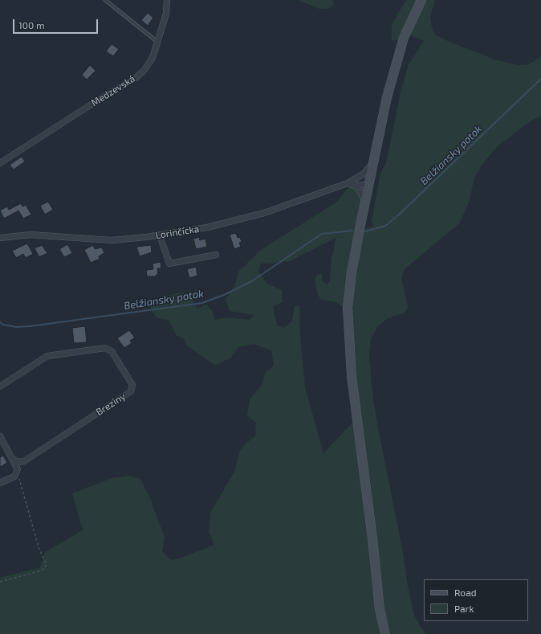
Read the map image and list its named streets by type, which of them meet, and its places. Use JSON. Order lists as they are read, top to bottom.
{
  "streets": {
    "street": ["Medzevská", "Lorinčícka", "Breziny"]
  },
  "water": ["Belžiansky potok"],
  "legend": ["Road", "Park"],
  "scale_bar": "100 m"
}
